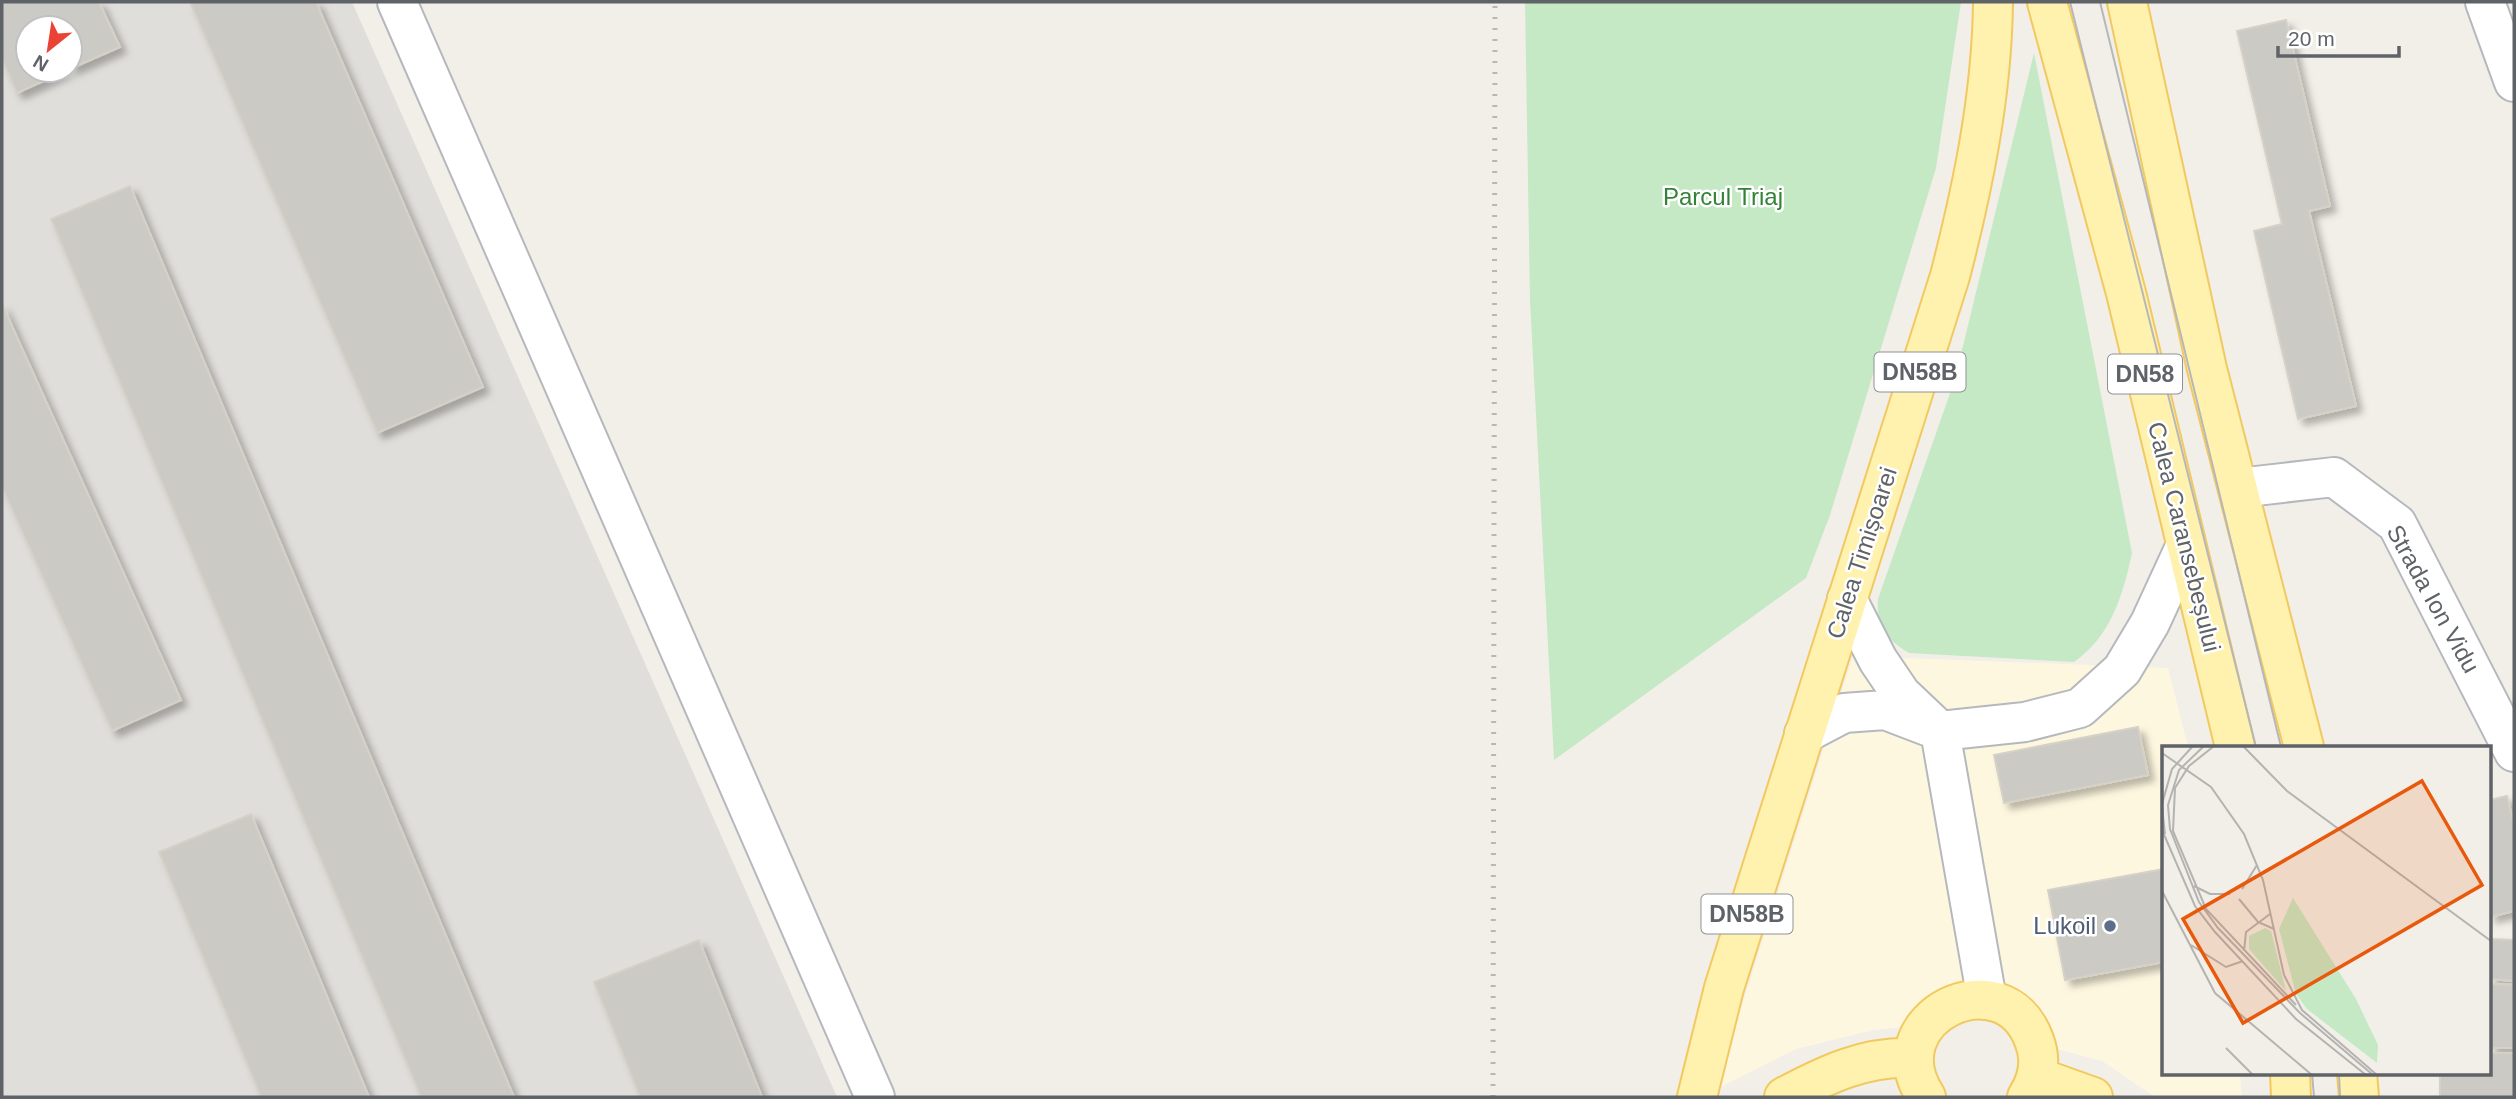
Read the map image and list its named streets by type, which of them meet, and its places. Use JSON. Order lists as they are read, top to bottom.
{
  "streets": {
    "main road": [
      "DN58B",
      "DN58",
      "Calea Caransebeșului",
      "Calea Timișoarei"
    ],
    "street": ["Strada Ion Vidu"]
  },
  "crossings": [
    ["DN58", "Strada Ion Vidu"]
  ],
  "parks": ["Parcul Triaj"],
  "places": ["Lukoil"],
  "scale_bar": "20 m",
  "north": "bottom left"
}
